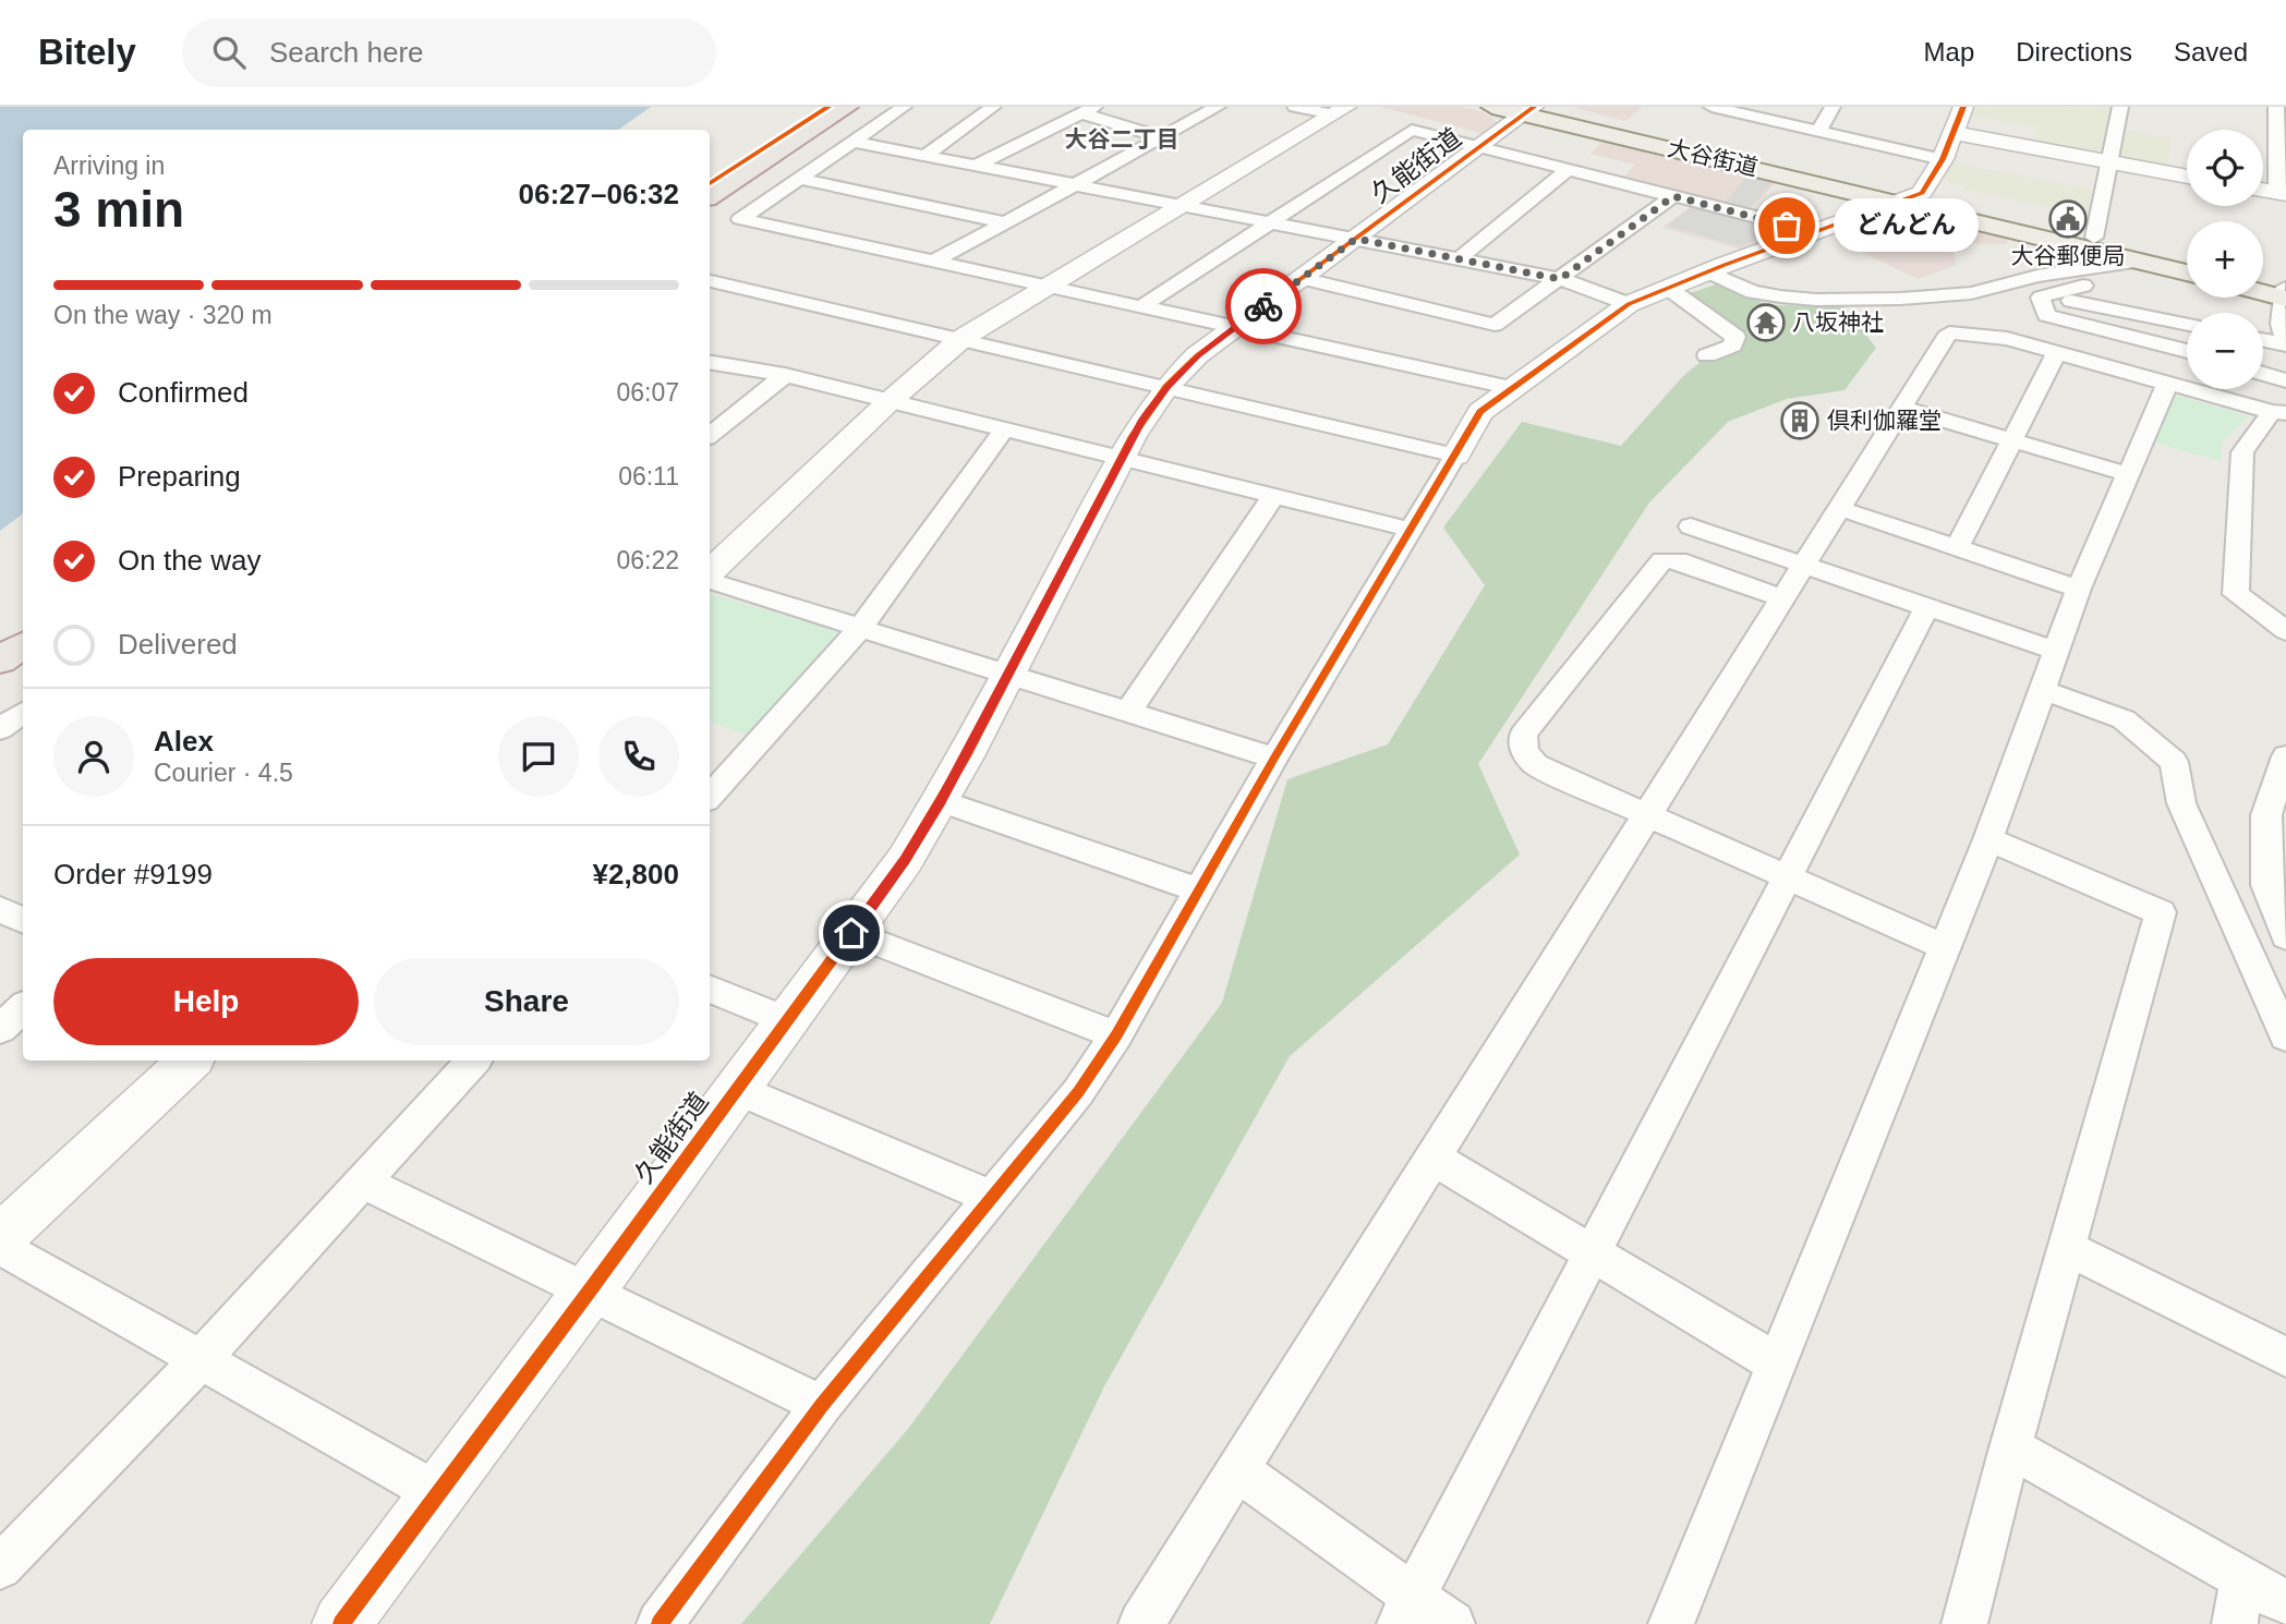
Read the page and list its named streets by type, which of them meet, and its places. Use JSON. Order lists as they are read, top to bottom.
{
  "streets": {
    "main road": ["大谷街道"],
    "street": ["久能街道"]
  },
  "crossings": [
    ["大谷街道", "久能街道"]
  ],
  "districts": ["大谷二丁目"],
  "places": {
    "public building": ["大谷郵便局"],
    "other": ["どんどん"],
    "temple": ["八坂神社"],
    "building": ["倶利伽羅堂"]
  },
  "page": {
    "header": "Bitely",
    "search": "Search here",
    "nav": ["Map", "Directions", "Saved"],
    "map_buttons": ["+", "−"],
    "heading": ["3 min", "Arriving in", "06:27–06:32"],
    "panel": [
      "Alex",
      "Courier · 4.5",
      "Order #9199",
      "¥2,800"
    ],
    "bubble": "どんどん",
    "bar": "On the way · 320 m",
    "list": [
      ["Confirmed", "06:07"],
      ["Preparing", "06:11"],
      ["On the way", "06:22"],
      "Delivered"
    ],
    "buttons": ["Help", "Share"]
  }
}
